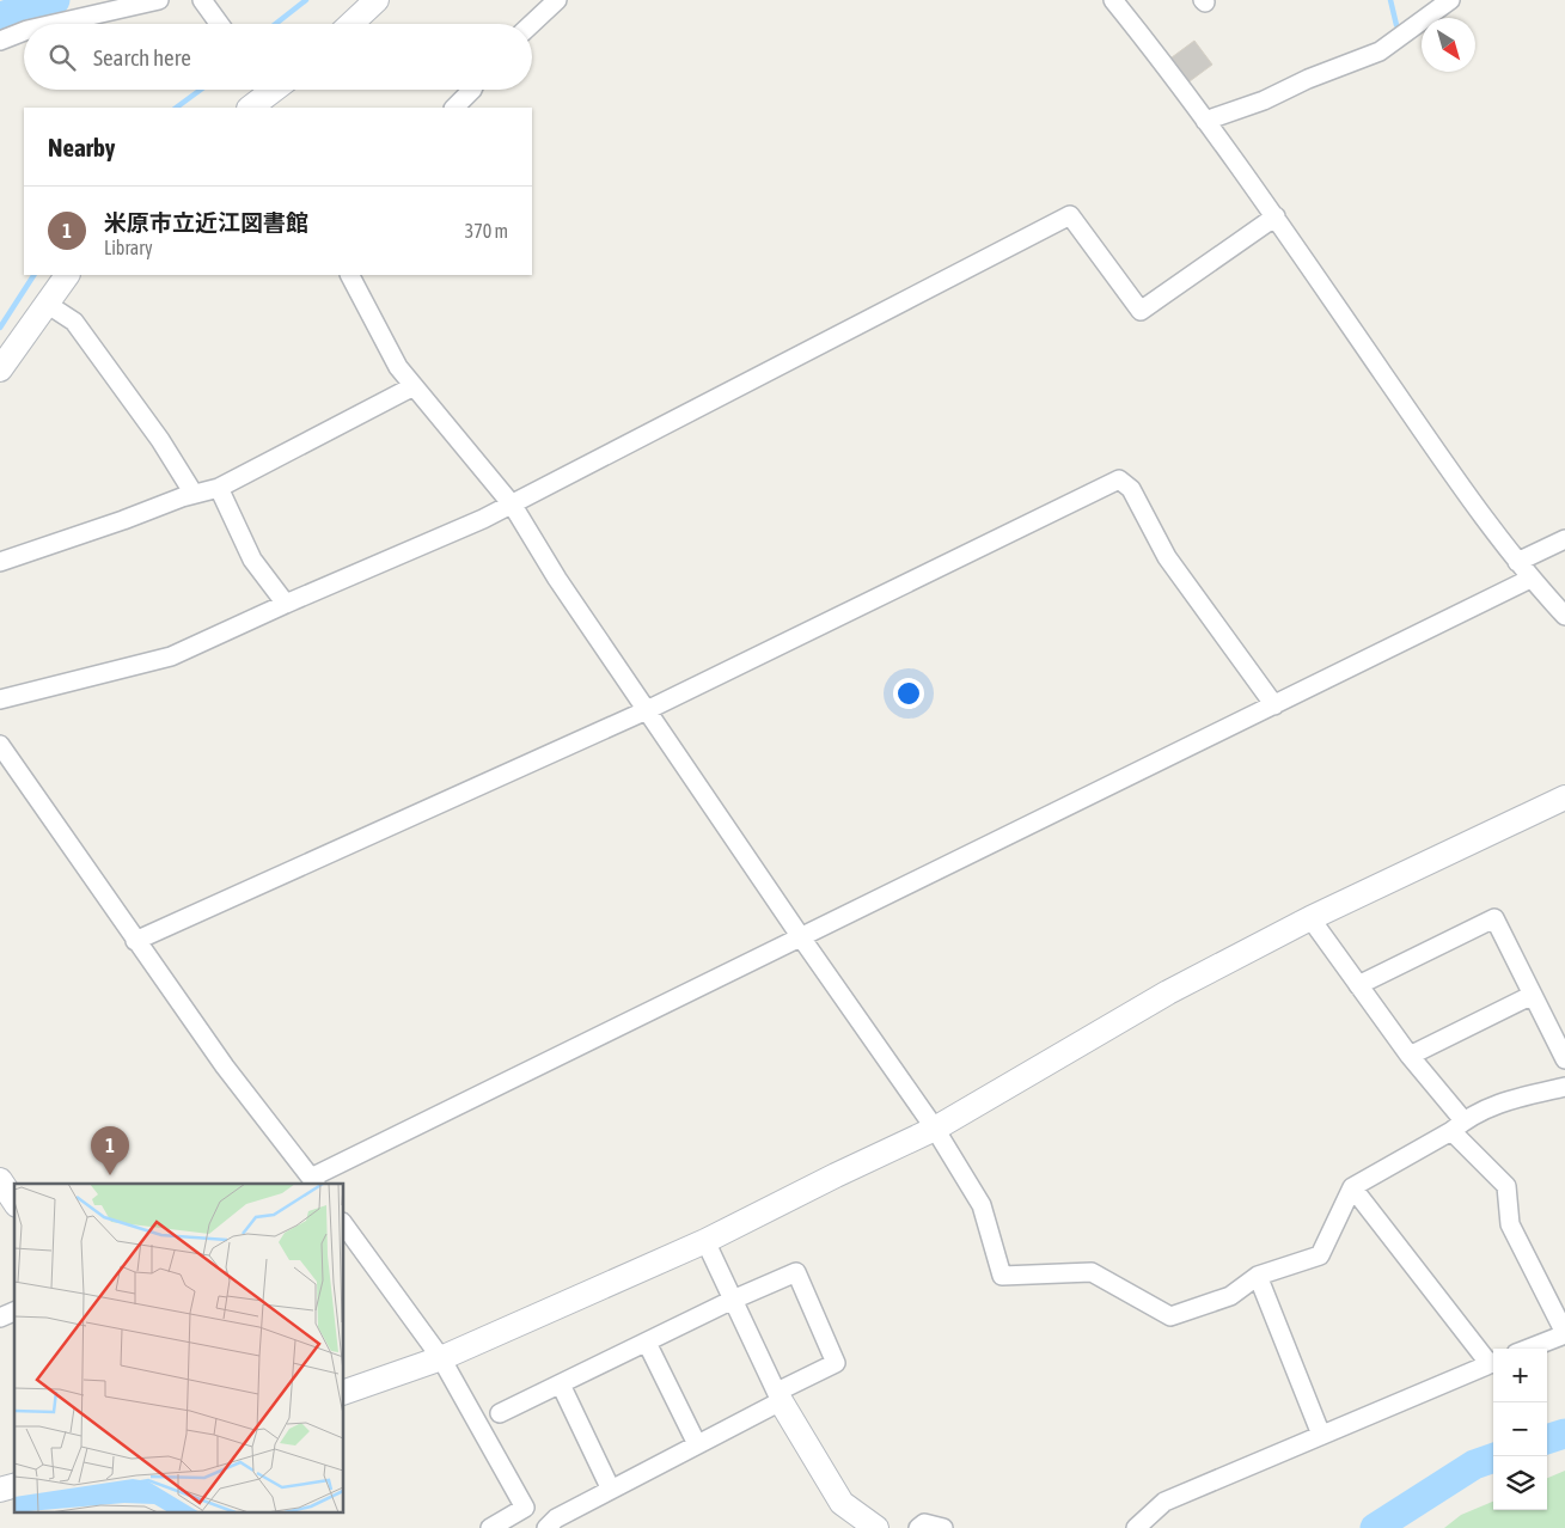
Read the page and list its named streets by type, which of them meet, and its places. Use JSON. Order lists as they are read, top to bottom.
{
  "north": "bottom right",
  "page": {
    "search": "Search here",
    "heading": "Nearby",
    "list": [
      {
        "mark": "1",
        "name": "米原市立近江図書館",
        "note": "Library",
        "value": "370 m"
      }
    ],
    "pins": "1",
    "map_buttons": ["+", "−"]
  }
}
